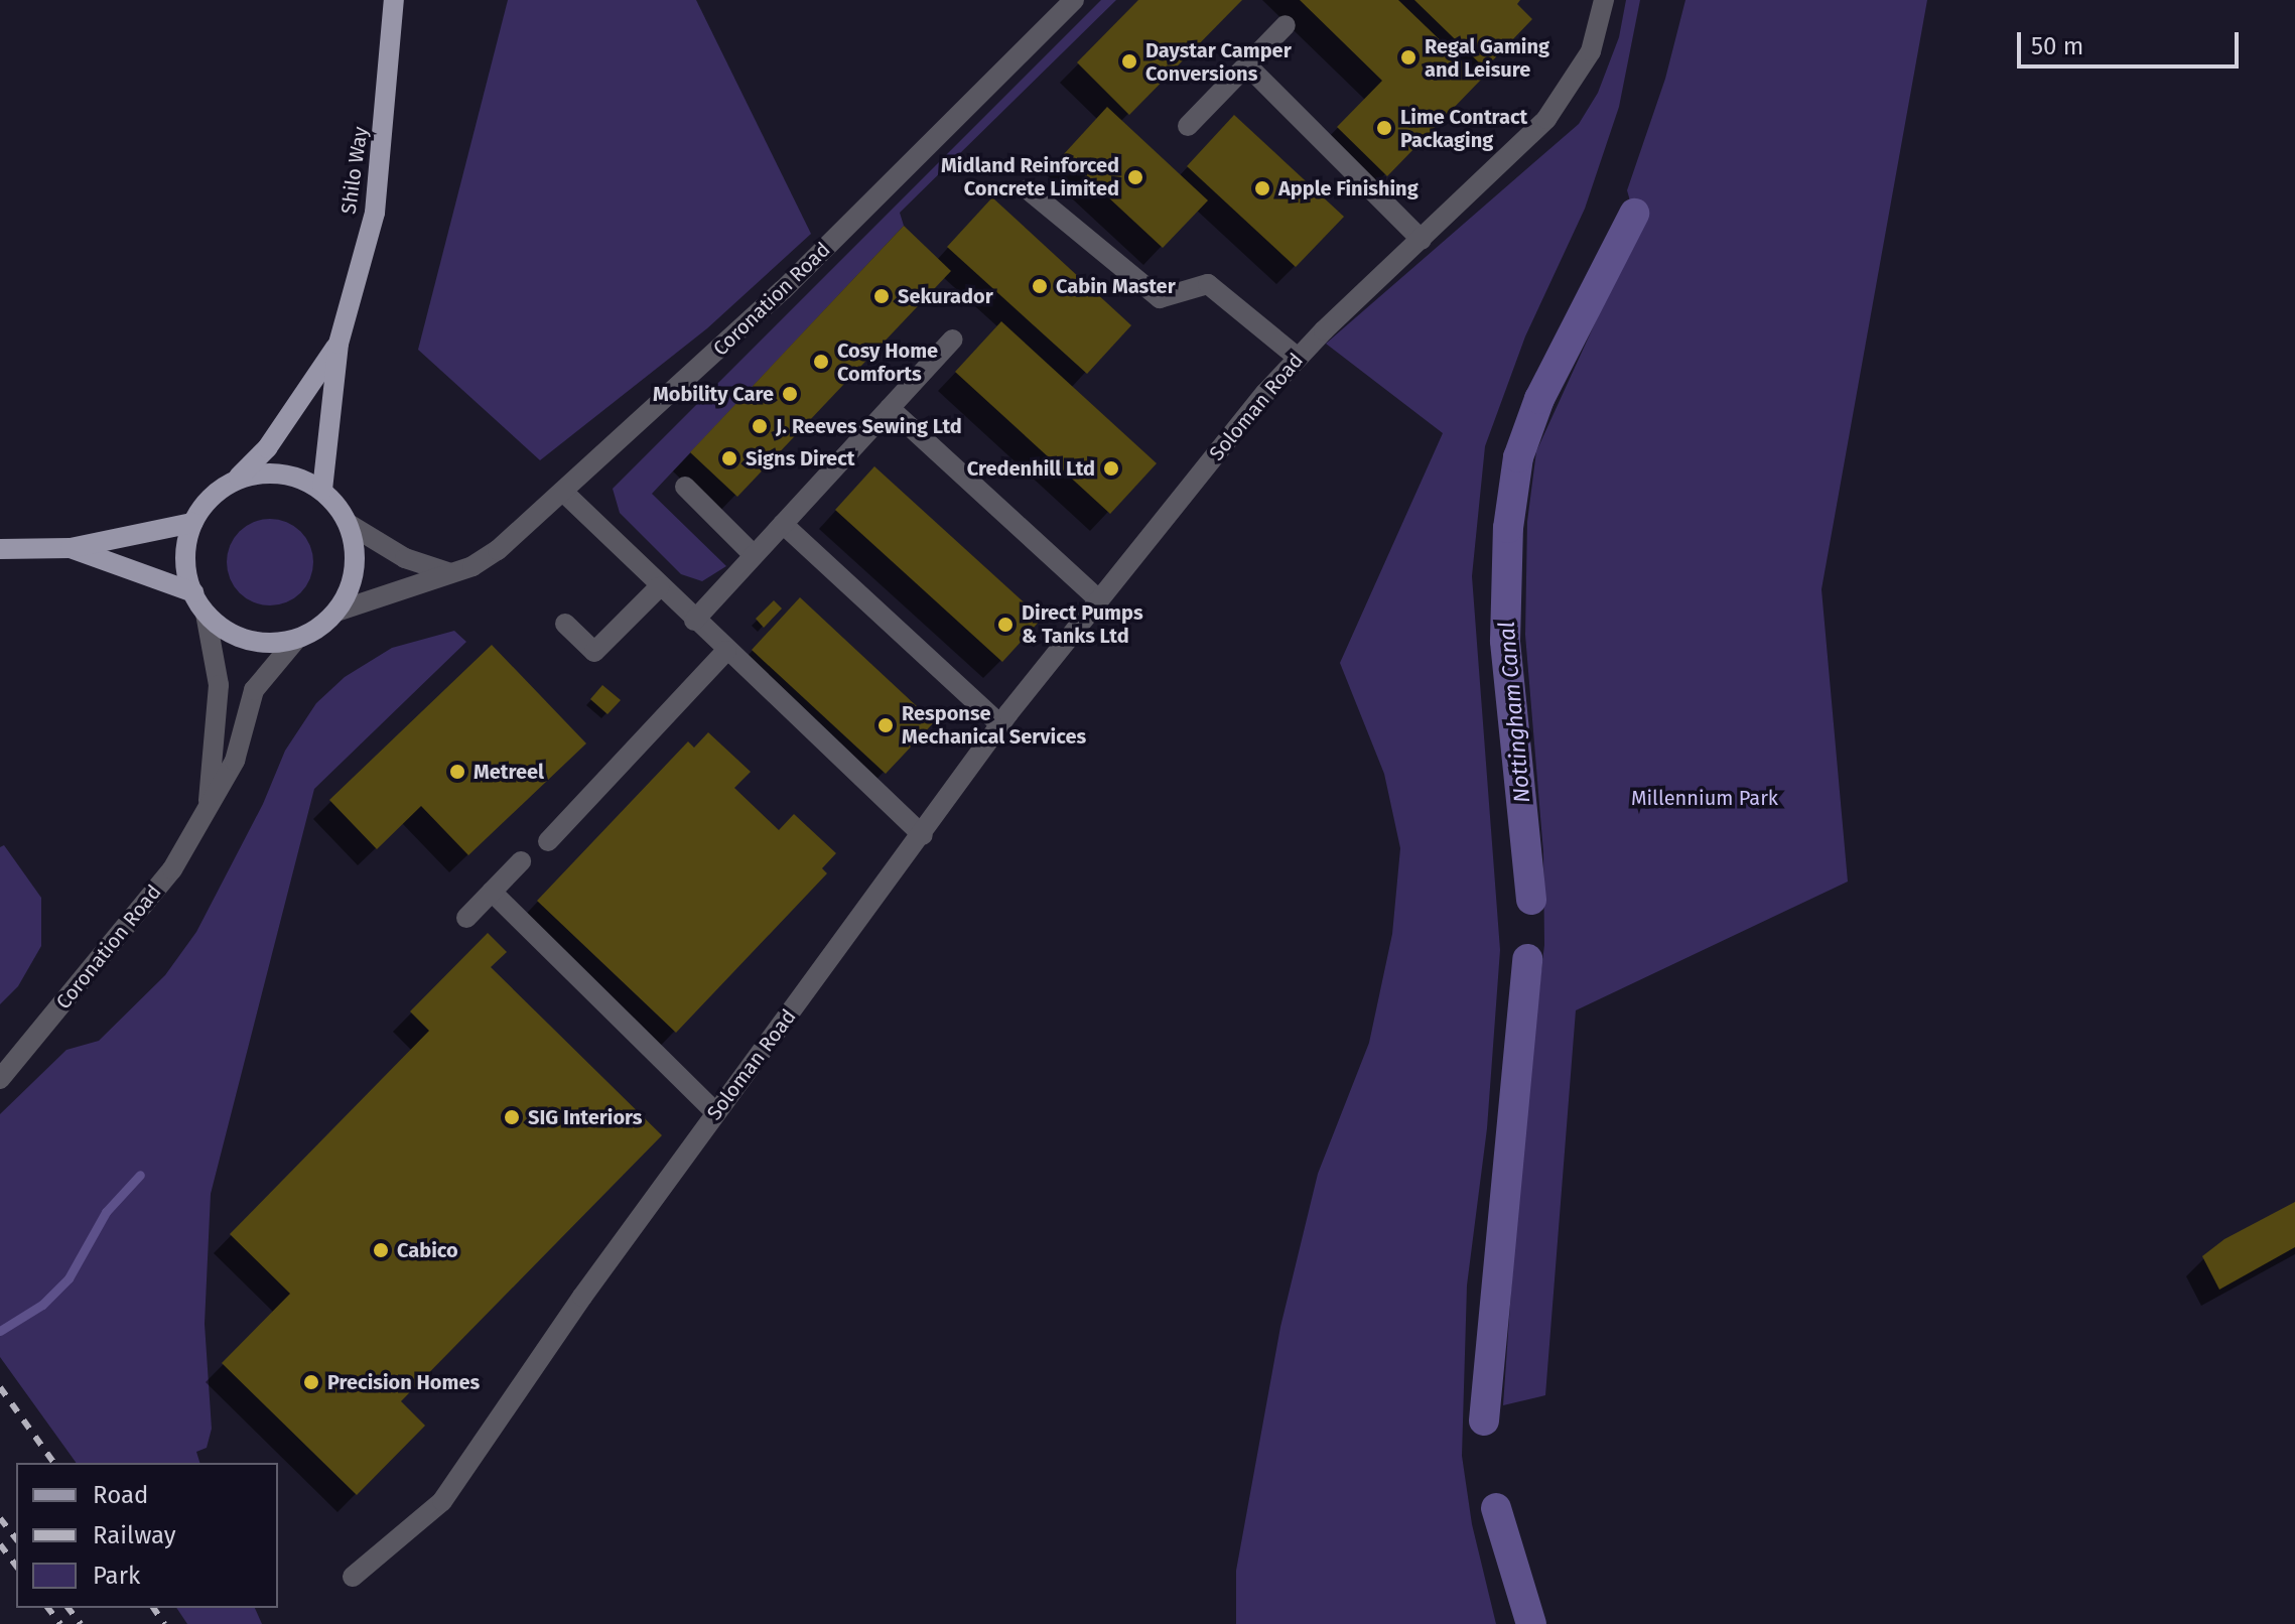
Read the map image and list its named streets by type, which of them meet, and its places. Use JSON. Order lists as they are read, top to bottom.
{
  "streets": {
    "main road": ["Shilo Way"],
    "street": ["Coronation Road", "Soloman Road"]
  },
  "crossings": [
    ["Shilo Way", "Coronation Road"]
  ],
  "water": ["Nottingham Canal"],
  "parks": ["Millennium Park"],
  "places": [
    "Regal Gaming and Leisure",
    "Daystar Camper Conversions",
    "Lime Contract Packaging",
    "Midland Reinforced Concrete Limited",
    "Apple Finishing",
    "Cabin Master",
    "Sekurador",
    "Cosy Home Comforts",
    "Mobility Care",
    "J. Reeves Sewing Ltd",
    "Signs Direct",
    "Credenhill Ltd",
    "Direct Pumps & Tanks Ltd",
    "Response Mechanical Services",
    "Metreel",
    "SIG Interiors",
    "Cabico",
    "Precision Homes"
  ],
  "legend": ["Road", "Railway", "Park"],
  "scale_bar": "50 m"
}
